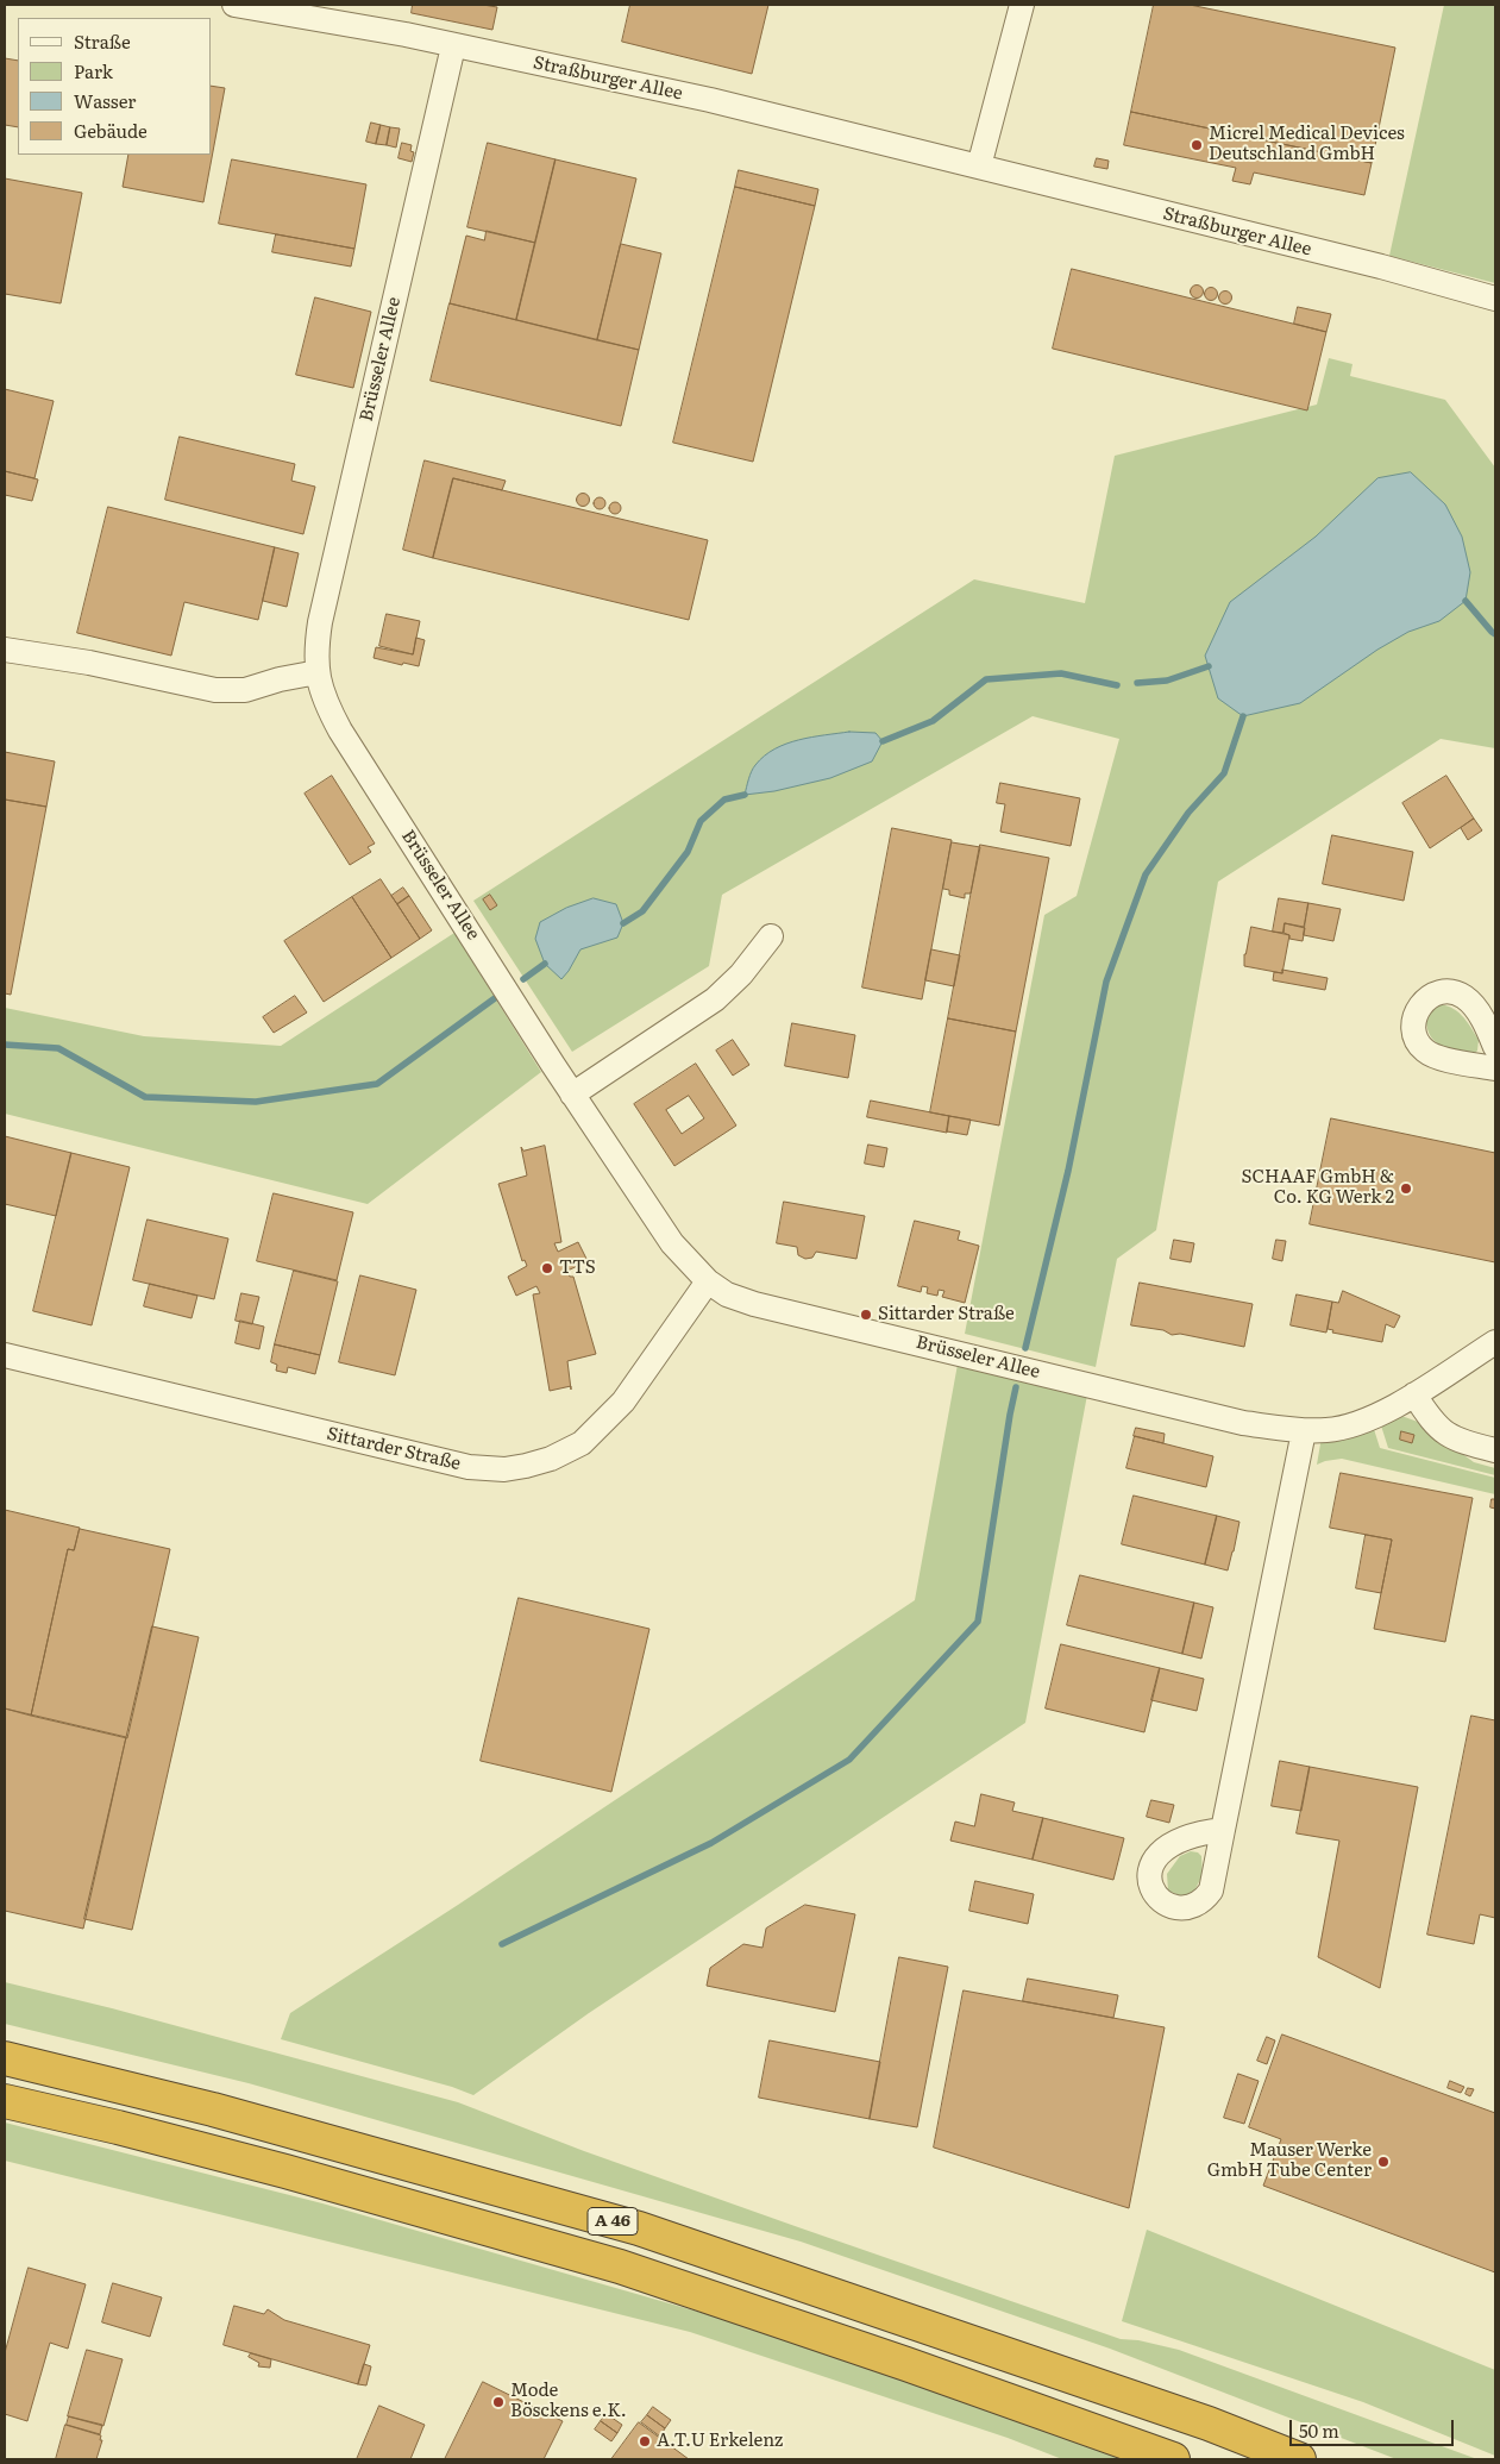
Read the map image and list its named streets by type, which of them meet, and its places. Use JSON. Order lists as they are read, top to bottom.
{
  "streets": {
    "highway": ["A 46"],
    "street": ["Straßburger Allee", "Brüsseler Allee", "Sittarder Straße"]
  },
  "crossings": [
    ["Straßburger Allee", "Brüsseler Allee"],
    ["Brüsseler Allee", "Sittarder Straße"]
  ],
  "places": [
    "Micrel Medical Devices Deutschland GmbH",
    "SCHAAF GmbH & Co. KG Werk 2",
    "TTS",
    "Sittarder Straße",
    "Mauser Werke GmbH Tube Center",
    "Mode Bösckens e.K.",
    "A.T.U Erkelenz"
  ],
  "legend": [
    "Straße",
    "Park",
    "Wasser",
    "Gebäude"
  ],
  "scale_bar": "50 m"
}
